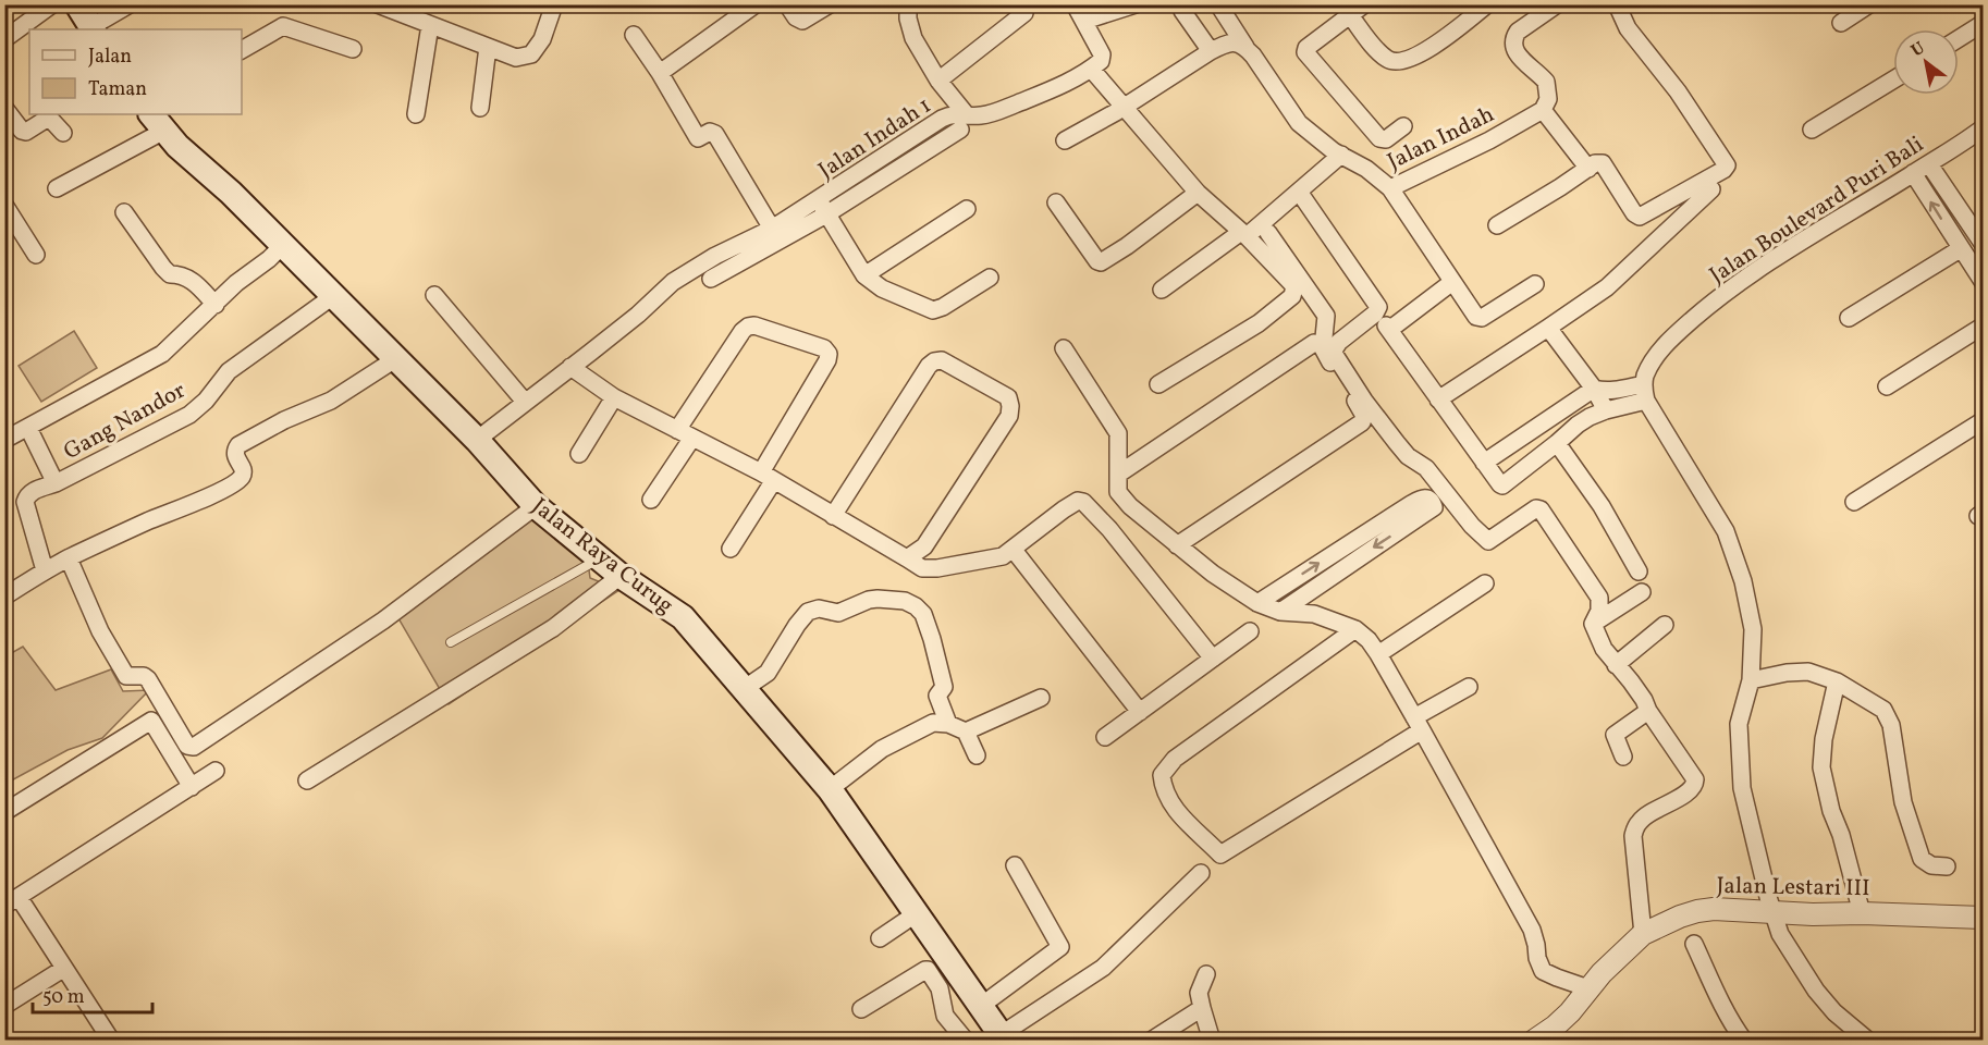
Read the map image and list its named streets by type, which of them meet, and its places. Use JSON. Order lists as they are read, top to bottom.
{
  "streets": {
    "main road": ["Jalan Raya Curug"],
    "street": [
      "Jalan Indah 1",
      "Jalan Indah",
      "Jalan Boulevard Puri Bali",
      "Gang Nandor",
      "Jalan Lestari III"
    ]
  },
  "crossings": [
    ["Jalan Indah 1", "Jalan Raya Curug"],
    ["Gang Nandor", "Jalan Raya Curug"]
  ],
  "legend": ["Jalan", "Taman"],
  "scale_bar": "50 m",
  "north": "top left"
}
